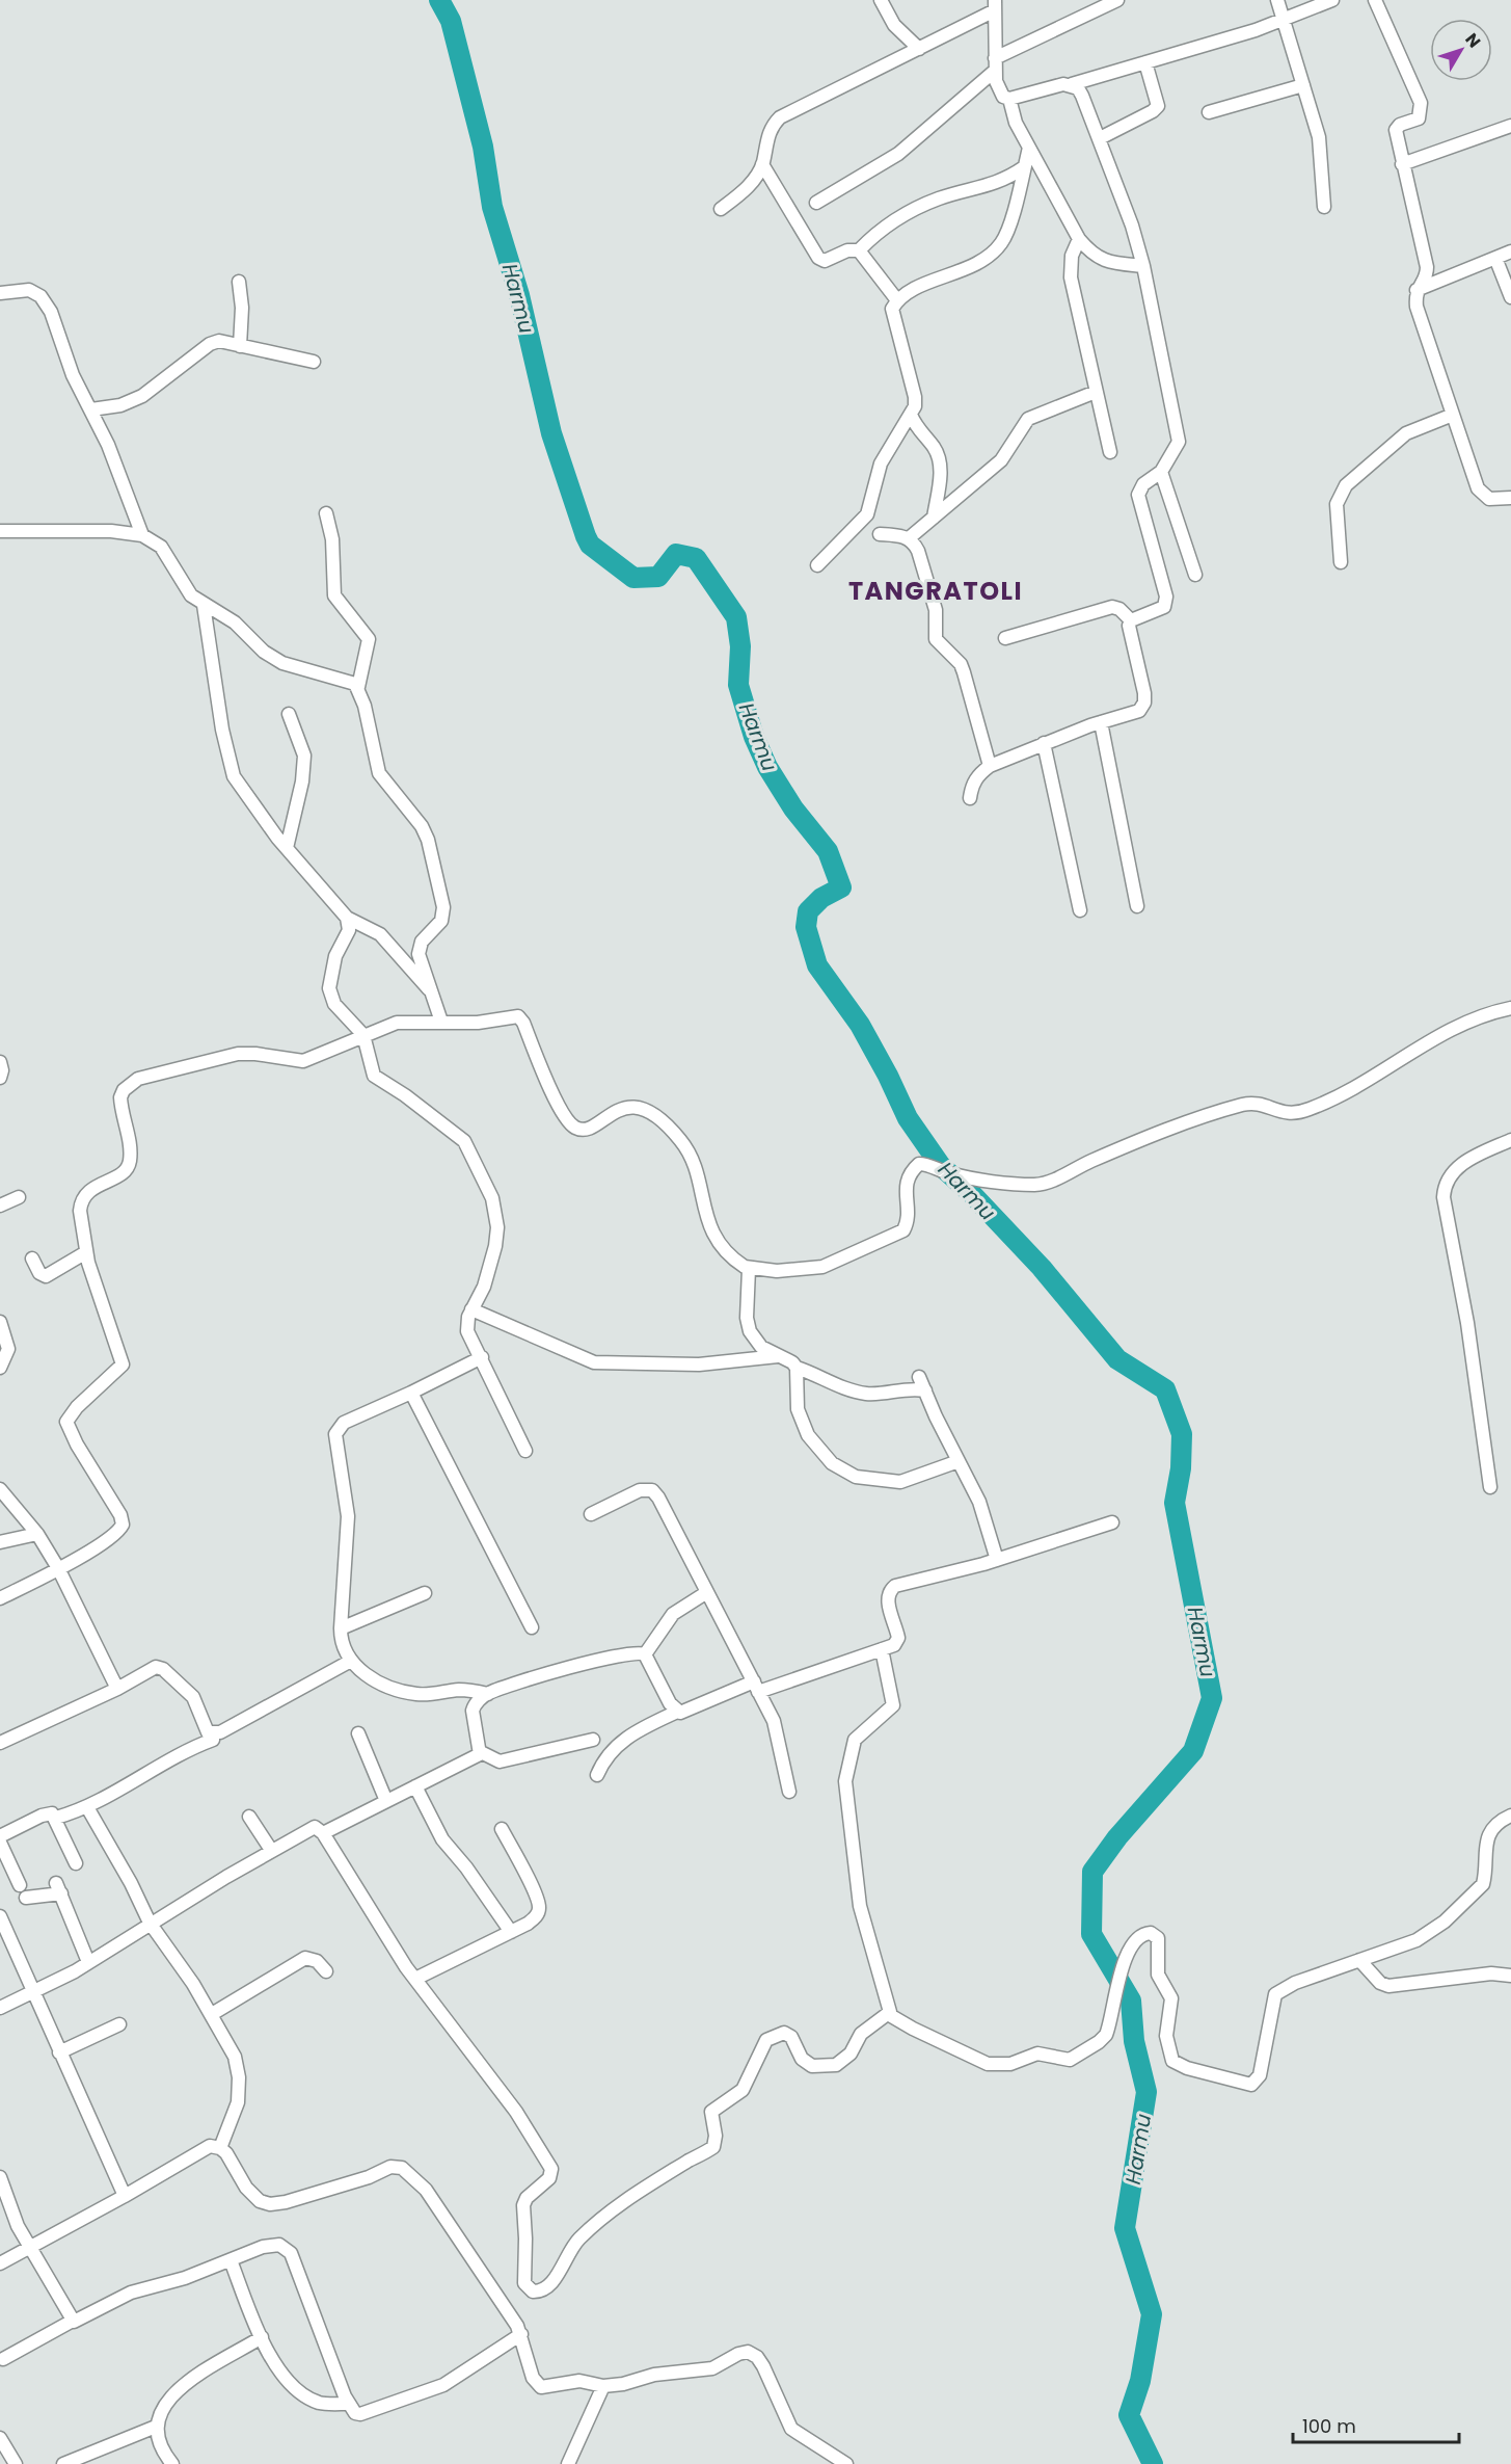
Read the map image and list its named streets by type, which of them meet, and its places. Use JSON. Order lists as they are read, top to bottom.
{
  "districts": ["TANGRATOLI"],
  "water": ["Harmu"],
  "scale_bar": "100 m",
  "north": "top right"
}
